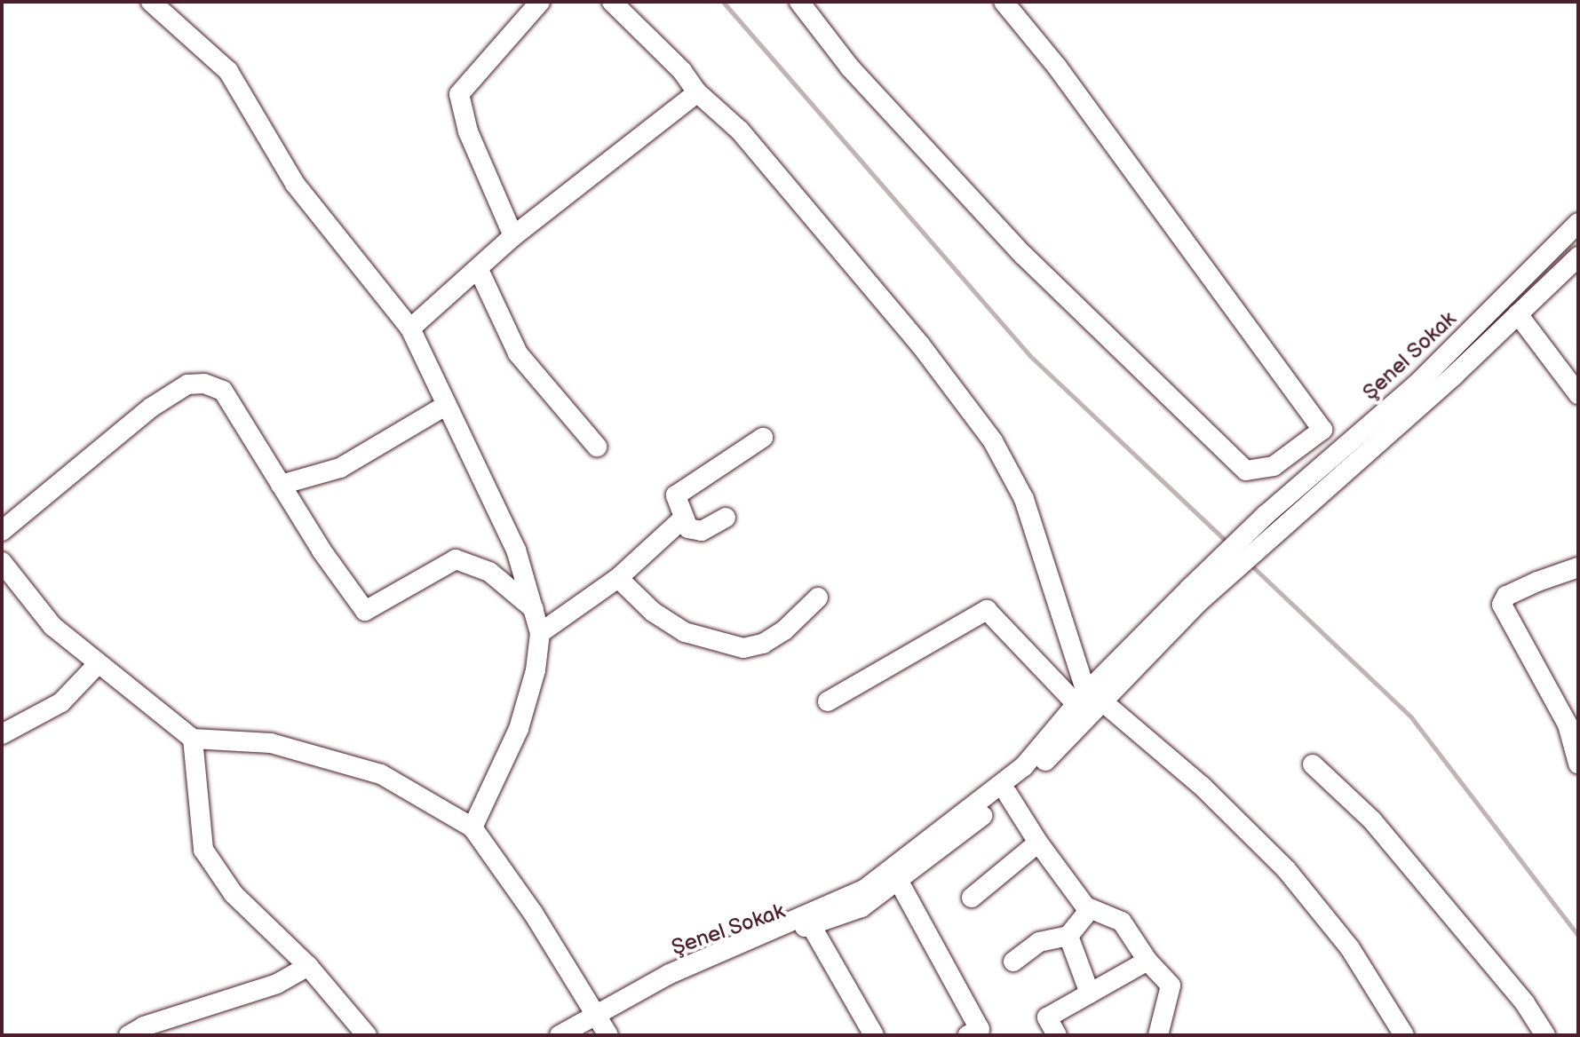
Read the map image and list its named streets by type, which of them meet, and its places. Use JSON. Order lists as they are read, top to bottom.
{
  "streets": {
    "street": ["Şenel Sokak"]
  }
}
